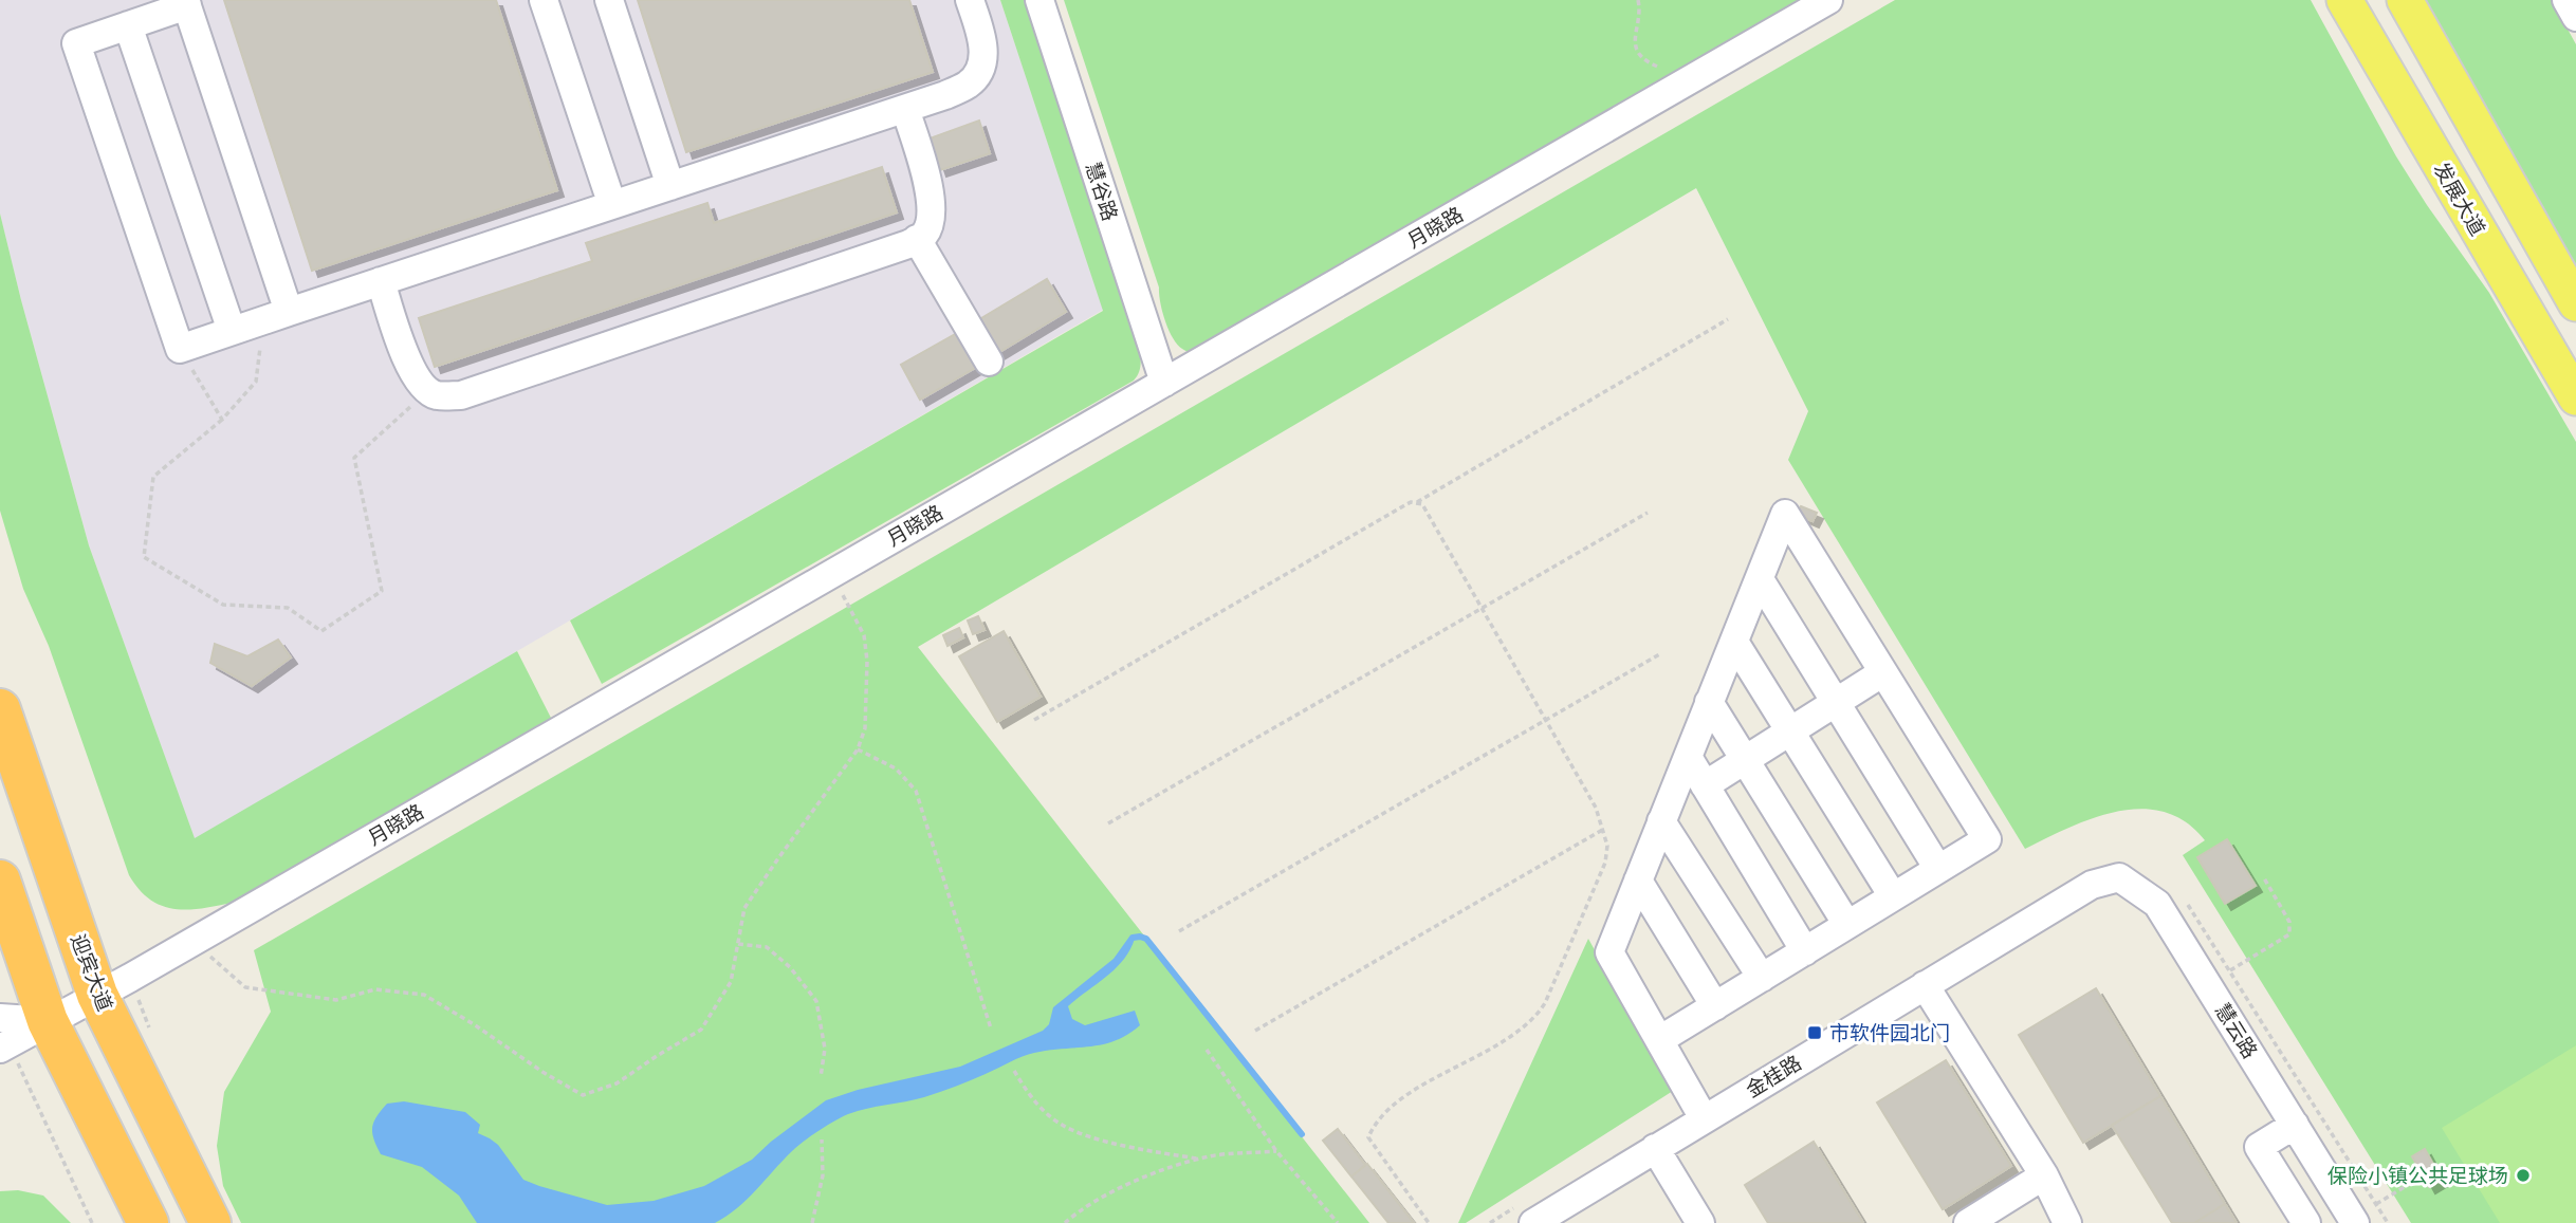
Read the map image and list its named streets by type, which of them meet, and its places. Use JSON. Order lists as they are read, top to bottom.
{
  "streets": {
    "highway": ["迎宾大道"],
    "main road": ["发展大道"],
    "street": [
      "慧谷路",
      "月晓路",
      "慧云路",
      "金桂路"
    ]
  },
  "crossings": [
    ["慧谷路", "月晓路"],
    ["月晓路", "迎宾大道"],
    ["慧云路", "金桂路"]
  ],
  "places": {
    "transit": ["市软件园北门"],
    "other": ["保险小镇公共足球场"]
  }
}
